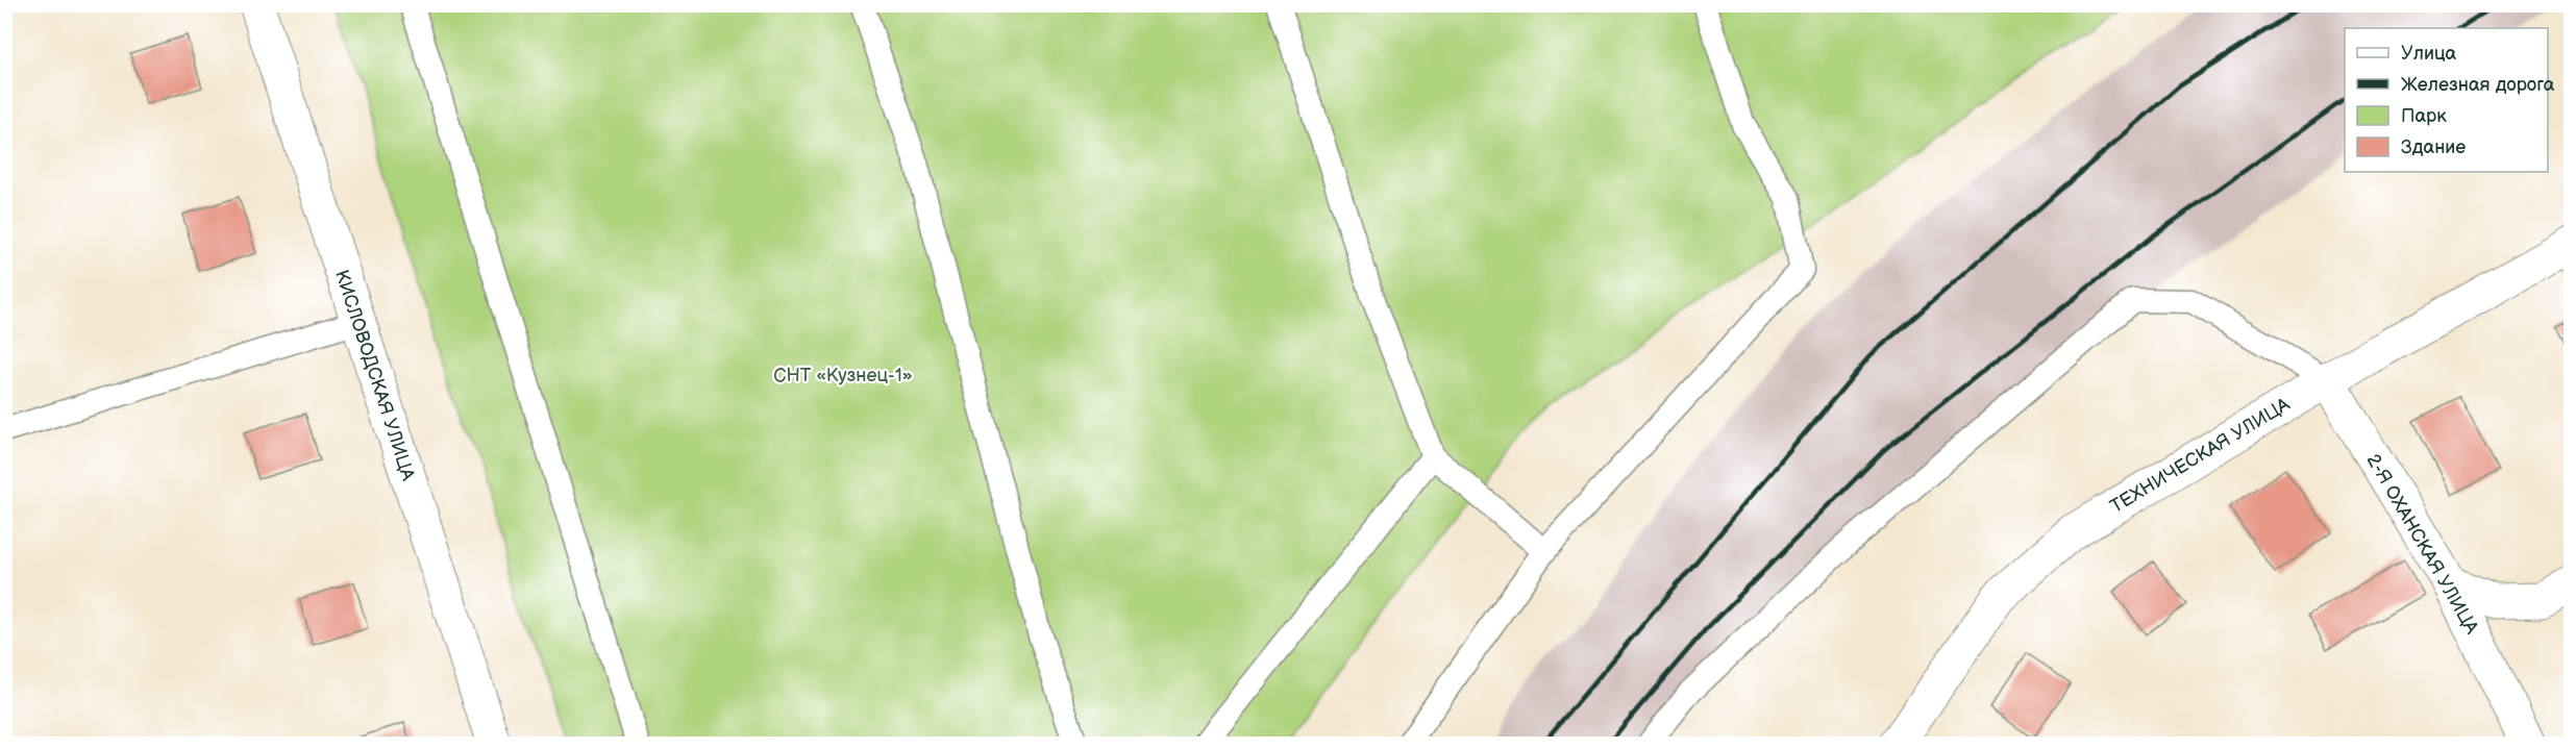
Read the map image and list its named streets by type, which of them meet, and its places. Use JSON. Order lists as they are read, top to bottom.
{
  "streets": {
    "street": ["КИСЛОВОДСКАЯ УЛИЦА", "ТЕХНИЧЕСКАЯ УЛИЦА", "2-Я ОХАНСКАЯ УЛИЦА"]
  },
  "crossings": [
    ["ТЕХНИЧЕСКАЯ УЛИЦА", "2-Я ОХАНСКАЯ УЛИЦА"]
  ],
  "parks": ["СНТ «Кузнец-1»"],
  "legend": [
    "Улица",
    "Железная дорога",
    "Парк",
    "Здание"
  ]
}
